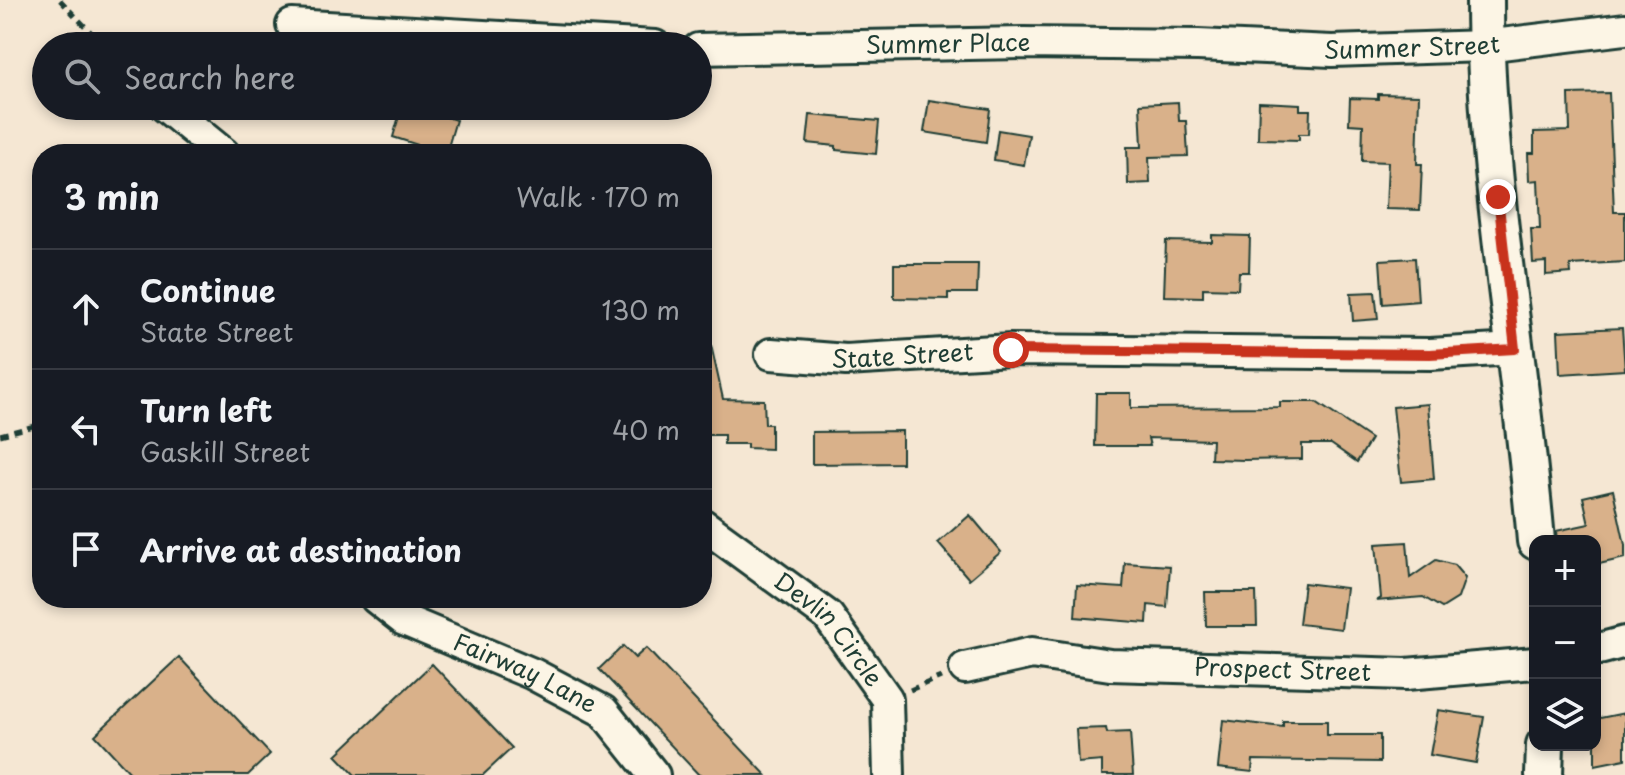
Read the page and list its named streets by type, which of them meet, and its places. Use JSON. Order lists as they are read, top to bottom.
{
  "streets": {
    "street": [
      "Summer Place",
      "Summer Street",
      "State Street",
      "Devlin Circle",
      "Prospect Street",
      "Fairway Lane"
    ]
  },
  "crossings": [
    ["Summer Place", "Summer Street"]
  ],
  "page": {
    "search": "Search here",
    "heading": ["3 min", "Walk · 170 m"],
    "list": [
      ["Continue", "State Street", "130 m"],
      ["Turn left", "Gaskill Street", "40 m"],
      "Arrive at destination"
    ],
    "map_buttons": ["+", "−"]
  }
}
